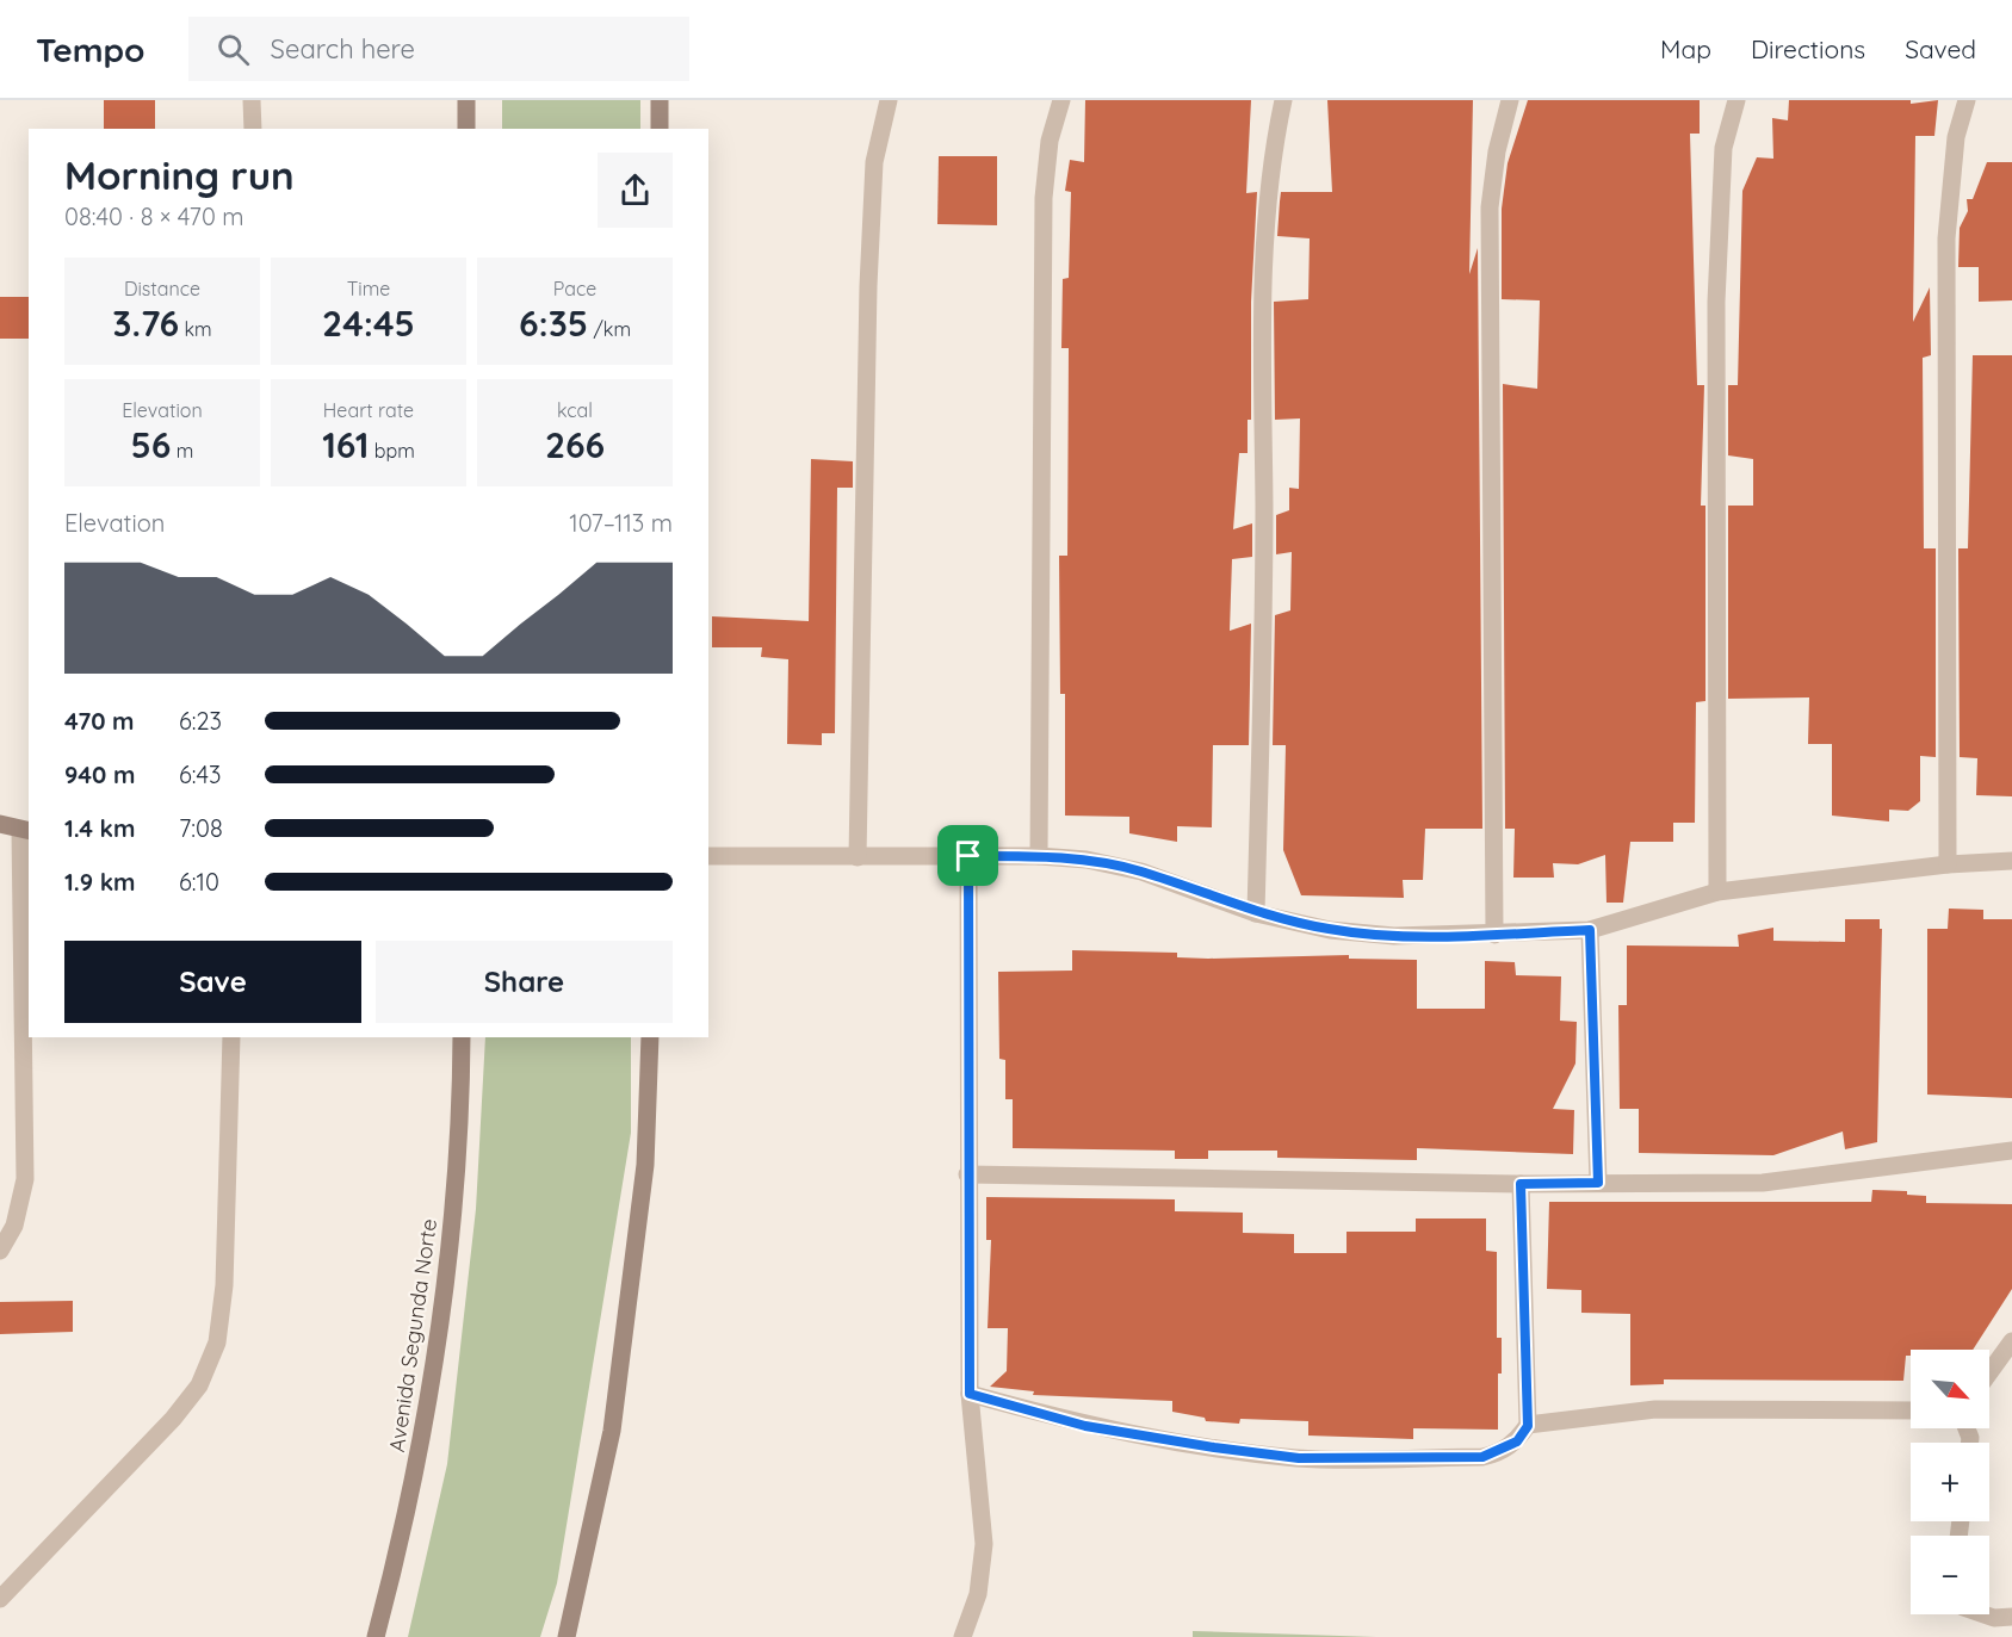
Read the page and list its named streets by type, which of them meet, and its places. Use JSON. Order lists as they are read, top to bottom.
{
  "streets": {
    "main road": ["Avenida Segunda Norte"]
  },
  "north": "bottom right",
  "page": {
    "header": "Tempo",
    "search": "Search here",
    "nav": ["Map", "Directions", "Saved"],
    "heading": ["Morning run", "08:40 · 8 × 470 m"],
    "stats": [
      ["Distance", "3.76 km"],
      ["Time", "24:45"],
      ["Pace", "6:35 /km"],
      ["Elevation", "56 m"],
      ["Heart rate", "161 bpm"],
      ["kcal", "266"]
    ],
    "chart": ["Elevation", "107–113 m"],
    "list": [
      {
        "name": "470 m",
        "note": "6:23"
      },
      {
        "name": "940 m",
        "note": "6:43"
      },
      {
        "name": "1.4 km",
        "note": "7:08"
      },
      {
        "name": "1.9 km",
        "note": "6:10"
      }
    ],
    "buttons": ["Save", "Share"],
    "map_buttons": ["+", "−"]
  }
}
